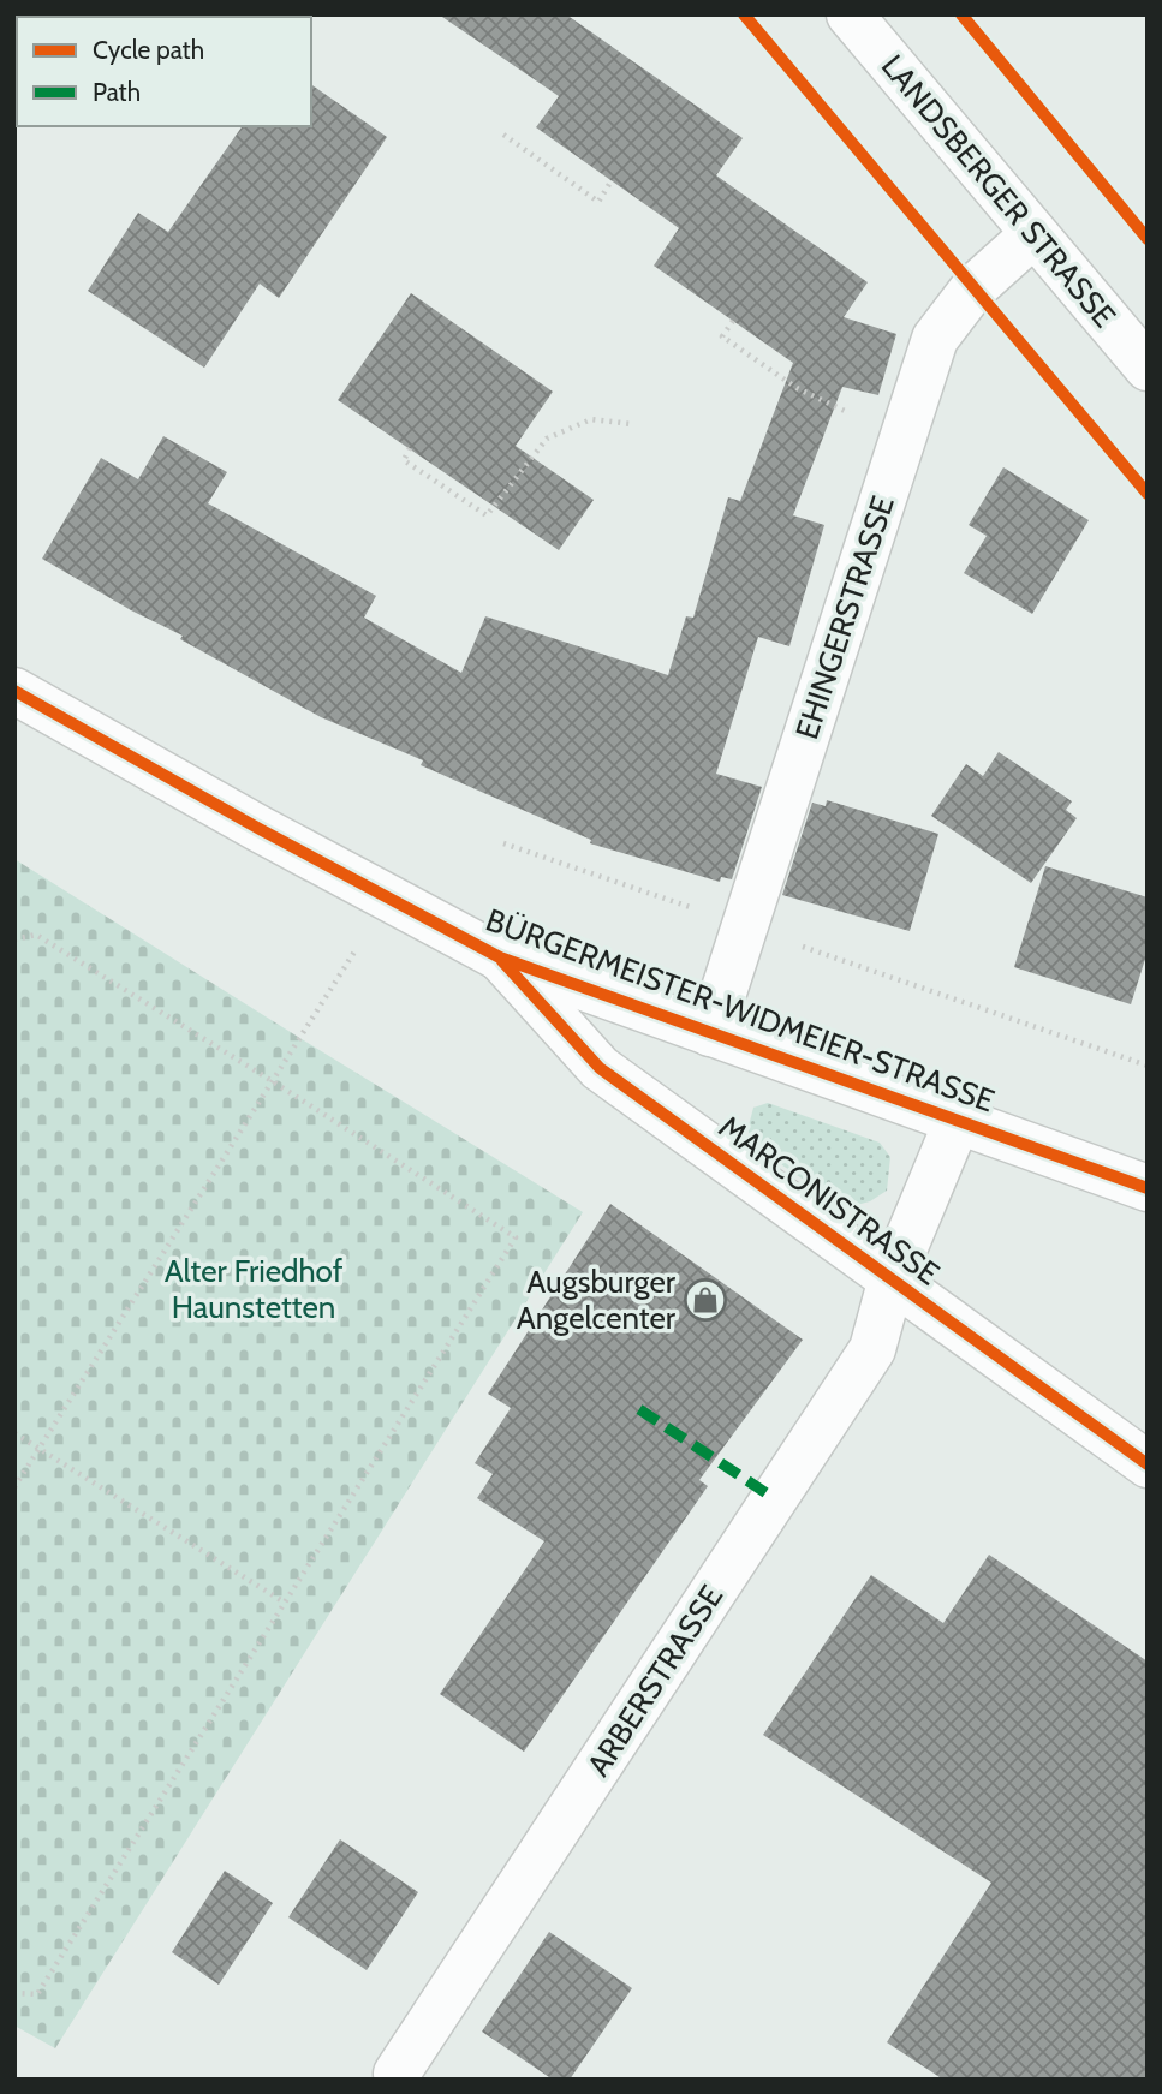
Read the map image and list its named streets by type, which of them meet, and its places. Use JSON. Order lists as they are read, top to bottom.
{
  "streets": {
    "street": [
      "LANDSBERGER STRASSE",
      "EHINGERSTRASSE",
      "BÜRGERMEISTER-WIDMEIER-STRASSE",
      "MARCONISTRASSE",
      "ARBERSTRASSE"
    ]
  },
  "crossings": [
    ["LANDSBERGER STRASSE", "EHINGERSTRASSE"],
    ["EHINGERSTRASSE", "BÜRGERMEISTER-WIDMEIER-STRASSE"],
    ["BÜRGERMEISTER-WIDMEIER-STRASSE", "MARCONISTRASSE"],
    ["MARCONISTRASSE", "ARBERSTRASSE"]
  ],
  "parks": ["Alter Friedhof Haunstetten"],
  "places": {
    "shop": ["Augsburger Angelcenter"]
  },
  "legend": ["Cycle path", "Path"]
}
